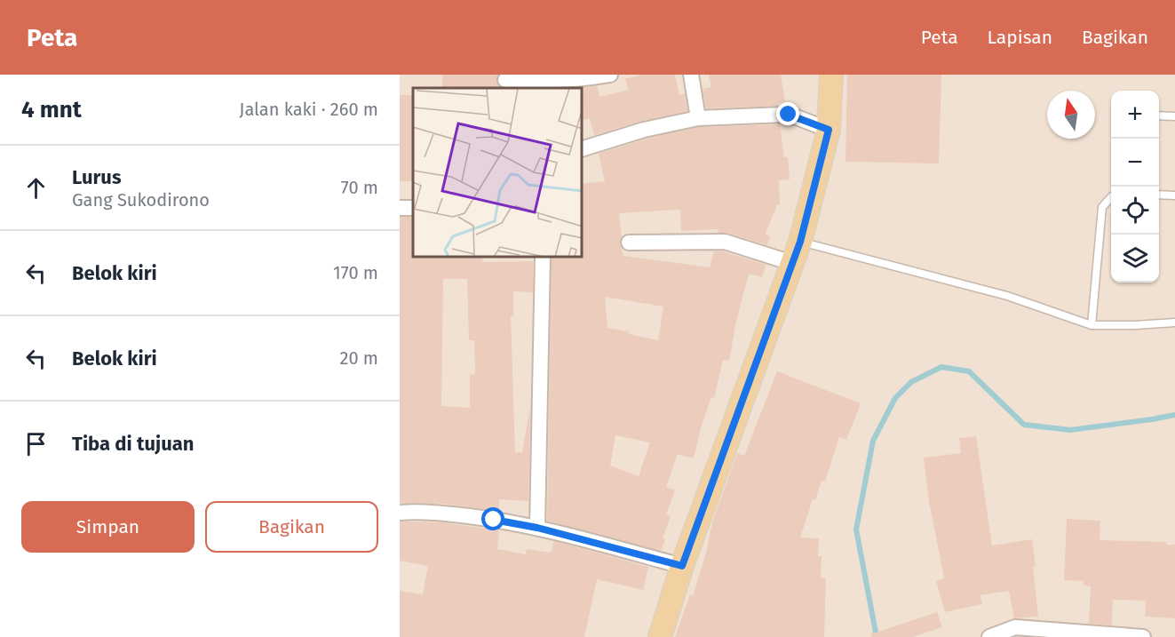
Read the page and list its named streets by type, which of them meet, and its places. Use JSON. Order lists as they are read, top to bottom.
{
  "north": "top",
  "page": {
    "header": "Peta",
    "nav": ["Peta", "Lapisan", "Bagikan"],
    "heading": ["4 mnt", "Jalan kaki · 260 m"],
    "map_buttons": ["+", "−"],
    "list": [
      ["Lurus", "Gang Sukodirono", "70 m"],
      ["Belok kiri", "170 m"],
      ["Belok kiri", "20 m"],
      "Tiba di tujuan"
    ],
    "buttons": ["Simpan", "Bagikan"]
  }
}
